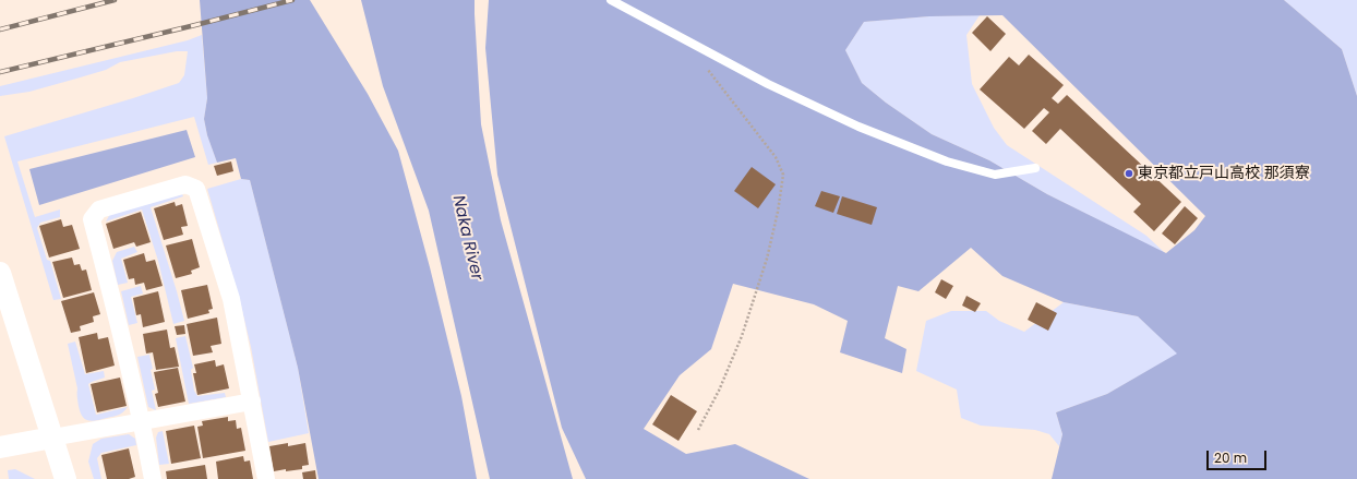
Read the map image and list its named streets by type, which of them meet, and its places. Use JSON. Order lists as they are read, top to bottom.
{
  "water": ["Naka River"],
  "places": ["東京都立戸山高校 那須寮"],
  "scale_bar": "20 m"
}
